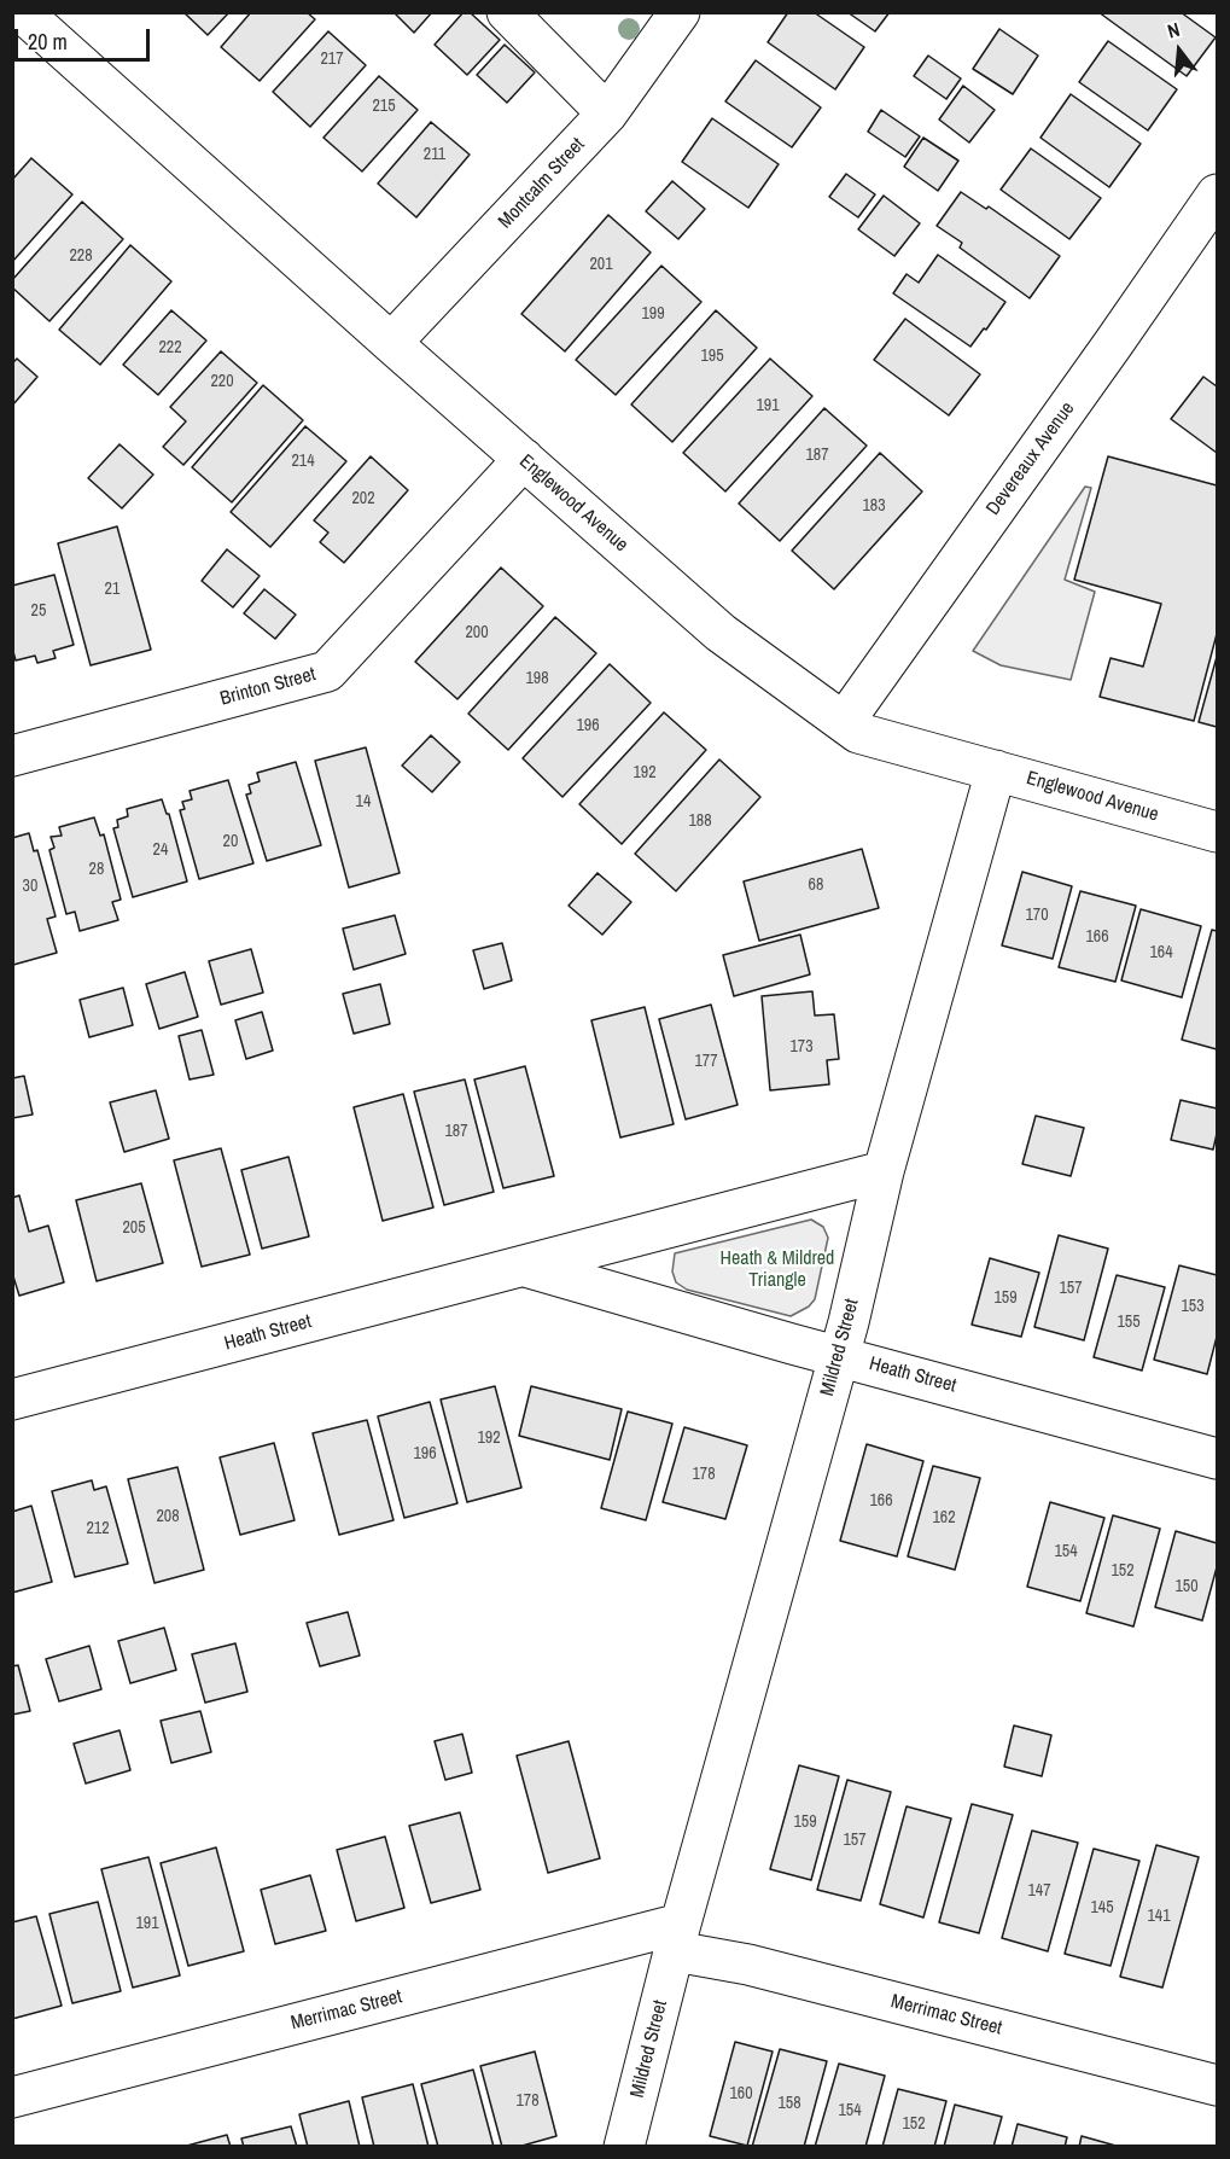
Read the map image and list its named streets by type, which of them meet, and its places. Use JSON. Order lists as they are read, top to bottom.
{
  "streets": {
    "street": [
      "Montcalm Street",
      "Devereaux Avenue",
      "Englewood Avenue",
      "Brinton Street",
      "Heath Street",
      "Mildred Street",
      "Merrimac Street"
    ]
  },
  "crossings": [
    ["Montcalm Street", "Englewood Avenue"],
    ["Devereaux Avenue", "Englewood Avenue"],
    ["Englewood Avenue", "Brinton Street"],
    ["Englewood Avenue", "Mildred Street"],
    ["Heath Street", "Mildred Street"],
    ["Mildred Street", "Merrimac Street"]
  ],
  "parks": ["Heath & Mildred Triangle"],
  "house_numbers": [
    "217",
    "215",
    "211",
    "228",
    "201",
    "199",
    "222",
    "195",
    "220",
    "191",
    "187",
    "214",
    "202",
    "183",
    "21",
    "25",
    "200",
    "198",
    "196",
    "192",
    "14",
    "188",
    "20",
    "24",
    "28",
    "68",
    "30",
    "170",
    "166",
    "164",
    "173",
    "177",
    "187",
    "205",
    "157",
    "159",
    "153",
    "155",
    "192",
    "196",
    "178",
    "166",
    "208",
    "162",
    "212",
    "154",
    "152",
    "150",
    "159",
    "157",
    "147",
    "145",
    "141",
    "191",
    "160",
    "178",
    "158",
    "154",
    "152"
  ],
  "scale_bar": "20 m",
  "north": "top"
}
